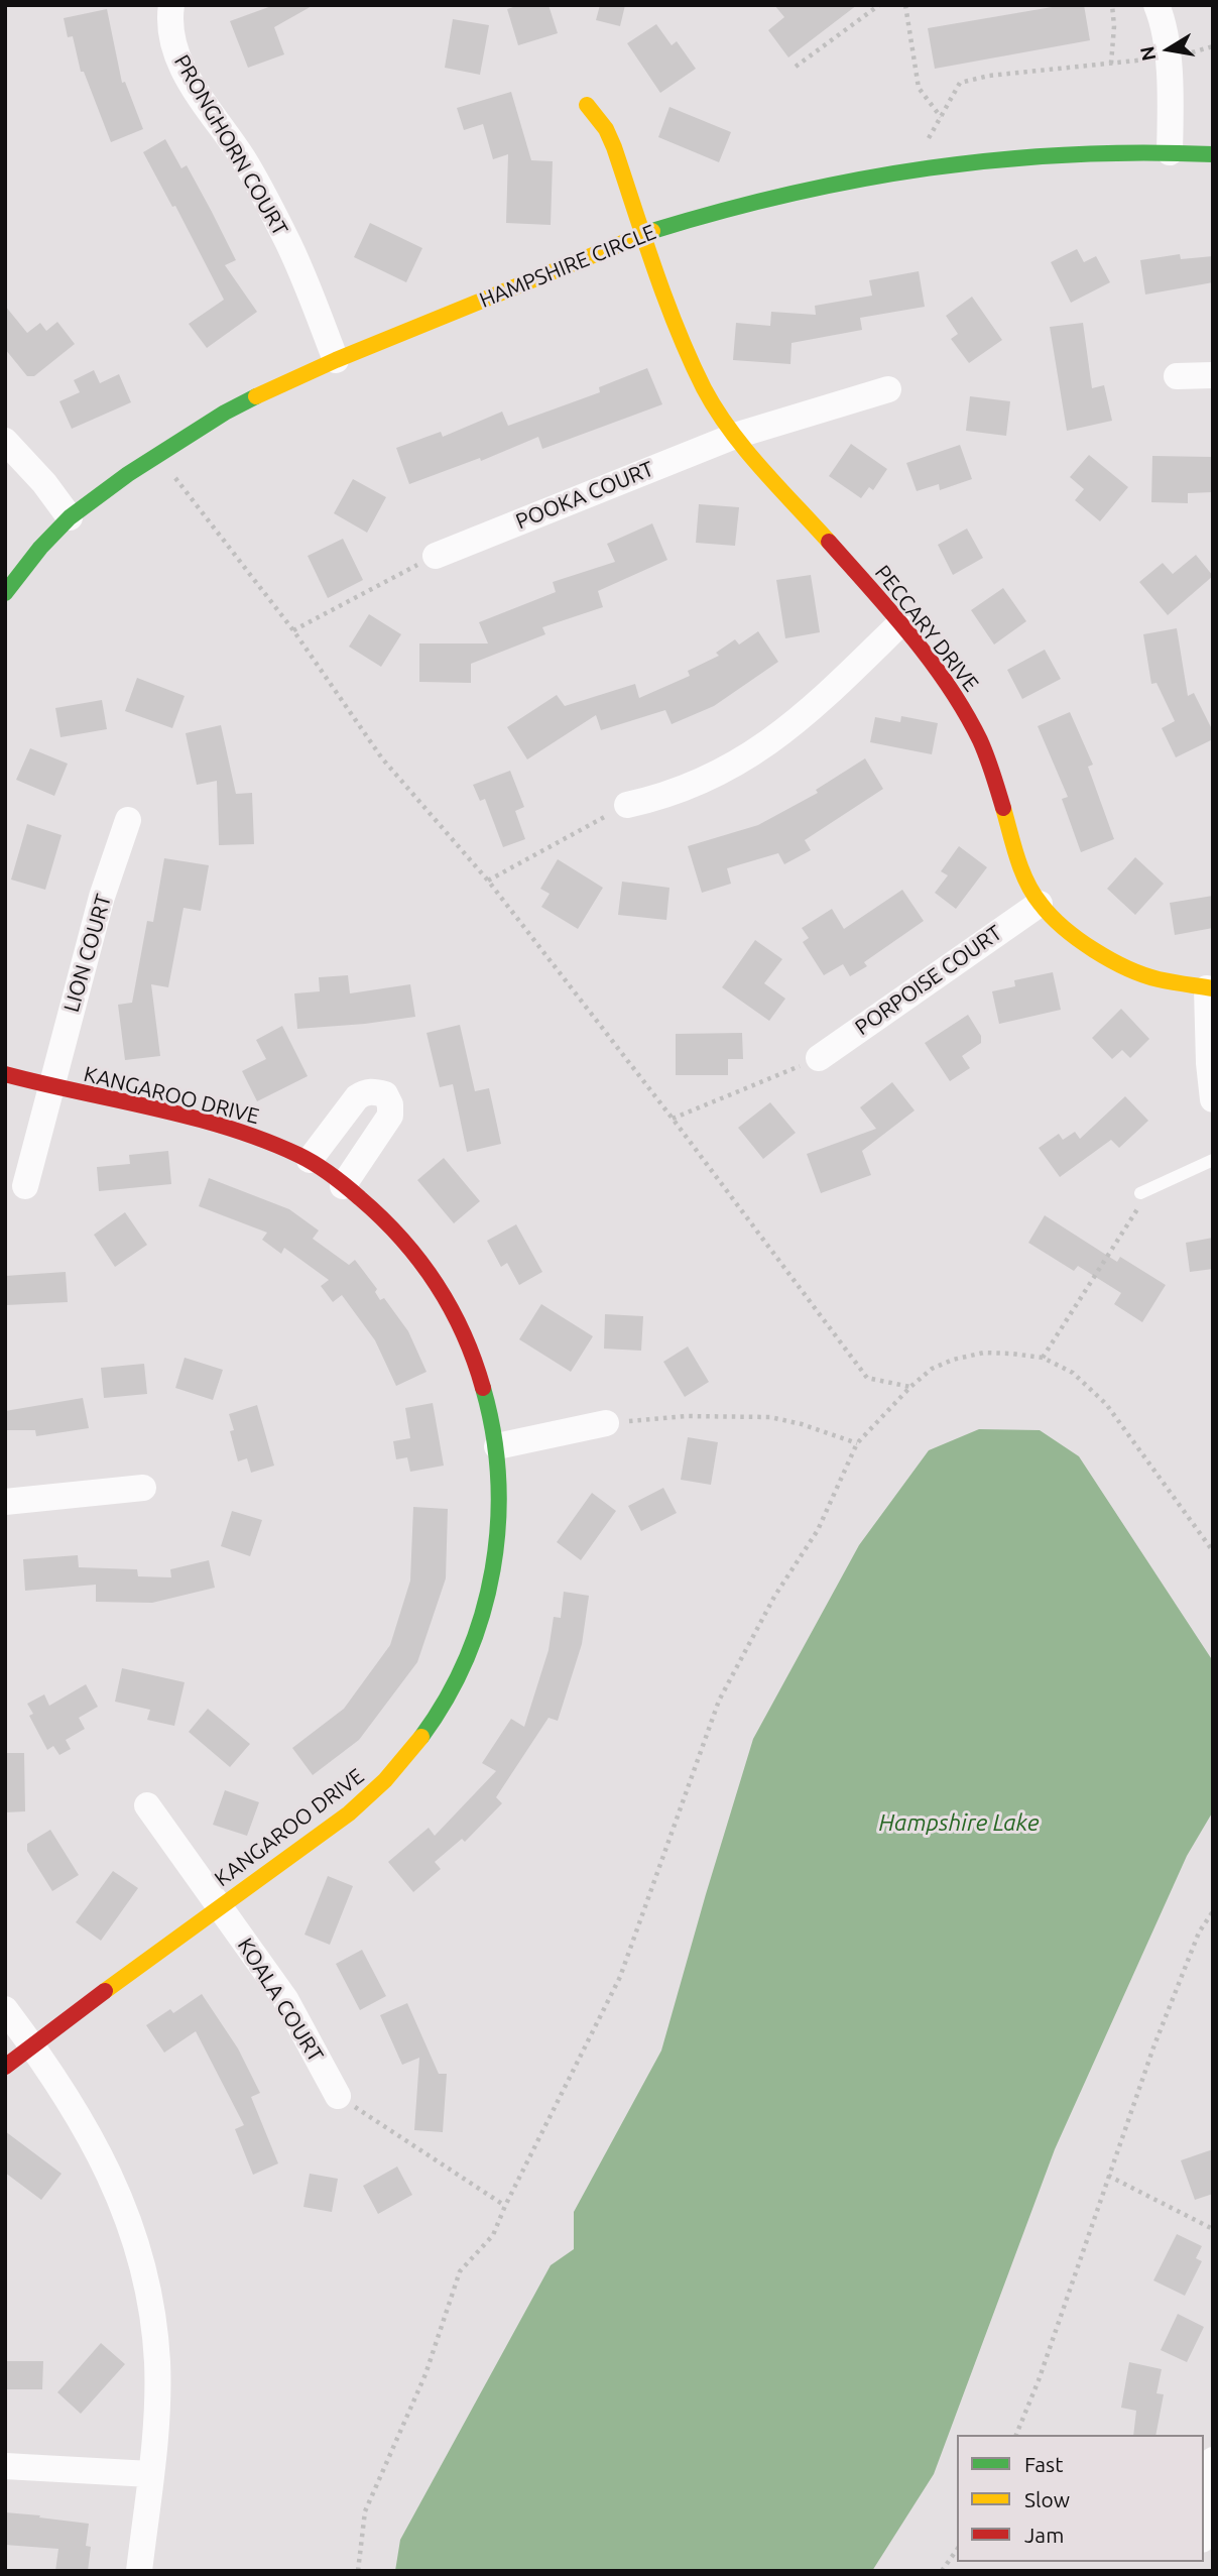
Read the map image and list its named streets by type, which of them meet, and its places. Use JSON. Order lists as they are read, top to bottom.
{
  "streets": {
    "street": [
      "PRONGHORN COURT",
      "HAMPSHIRE CIRCLE",
      "POOKA COURT",
      "PECCARY DRIVE",
      "LION COURT",
      "PORPOISE COURT",
      "KANGAROO DRIVE",
      "KOALA COURT"
    ]
  },
  "crossings": [
    ["PRONGHORN COURT", "HAMPSHIRE CIRCLE"],
    ["HAMPSHIRE CIRCLE", "PECCARY DRIVE"],
    ["POOKA COURT", "PECCARY DRIVE"],
    ["PECCARY DRIVE", "PORPOISE COURT"],
    ["LION COURT", "KANGAROO DRIVE"],
    ["KANGAROO DRIVE", "KOALA COURT"]
  ],
  "water": ["Hampshire Lake"],
  "legend": ["Fast", "Slow", "Jam"],
  "north": "left"
}
